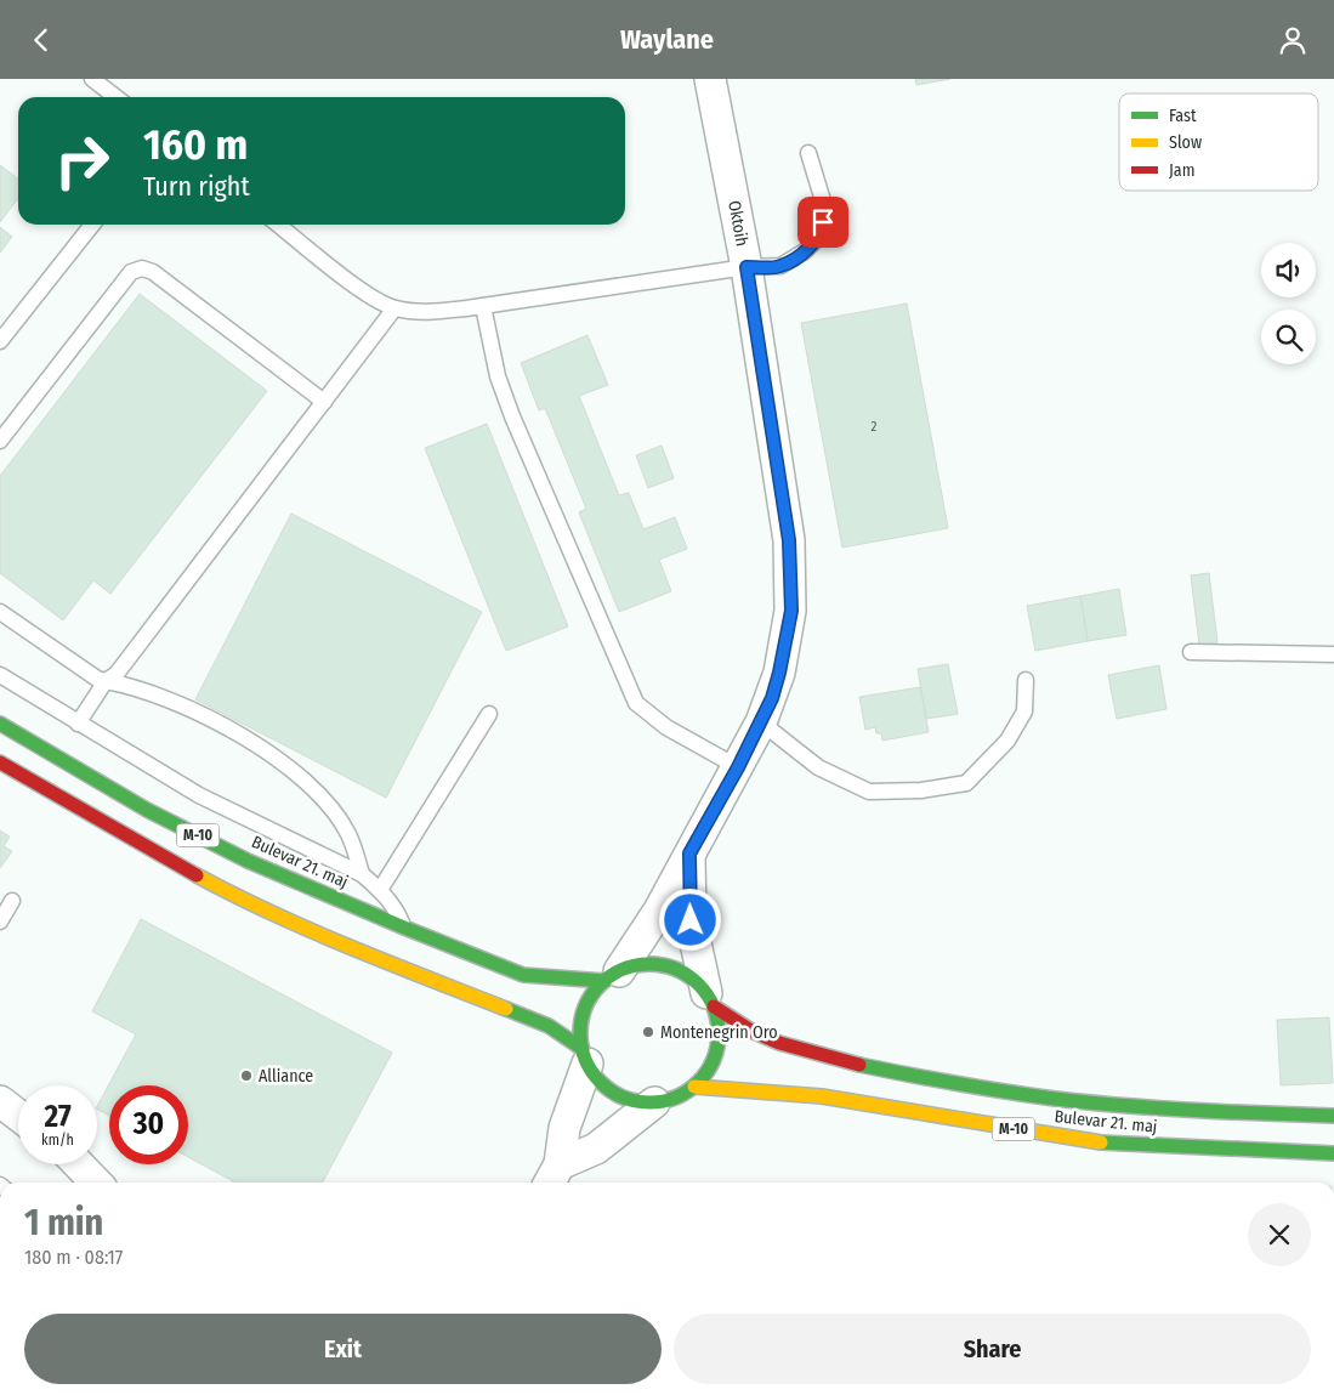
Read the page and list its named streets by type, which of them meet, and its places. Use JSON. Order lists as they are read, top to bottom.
{
  "streets": {
    "main road": ["M-10", "Bulevar 21. maj"],
    "street": ["Oktoih"]
  },
  "crossings": [
    ["Oktoih", "M-10"],
    ["Oktoih", "Bulevar 21. maj"],
    ["M-10", "Bulevar 21. maj"]
  ],
  "places": ["Montenegrin Oro", "Alliance"],
  "house_numbers": ["2"],
  "legend": ["Fast", "Slow", "Jam"],
  "page": {
    "header": "Waylane",
    "turn": ["160 m", "Turn right"],
    "speed": "27 km/h",
    "limit": "30",
    "heading": ["1 min", "180 m · 08:17"],
    "buttons": ["Exit", "Share"]
  }
}
